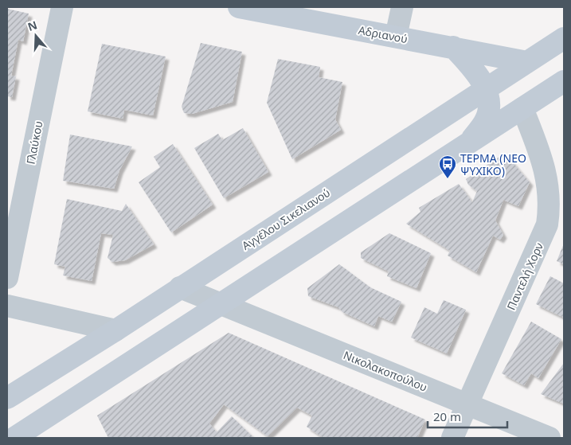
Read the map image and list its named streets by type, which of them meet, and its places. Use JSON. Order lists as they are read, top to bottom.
{
  "streets": {
    "street": [
      "Αδριανού",
      "Γλαύκου",
      "Αγγέλου Σικελιανού",
      "Παντελή Χορν",
      "Νικολακοπούλου"
    ]
  },
  "crossings": [
    ["Αδριανού", "Αγγέλου Σικελιανού"],
    ["Αγγέλου Σικελιανού", "Νικολακοπούλου"],
    ["Παντελή Χορν", "Νικολακοπούλου"]
  ],
  "places": {
    "bus stop": ["ΤΕΡΜΑ (ΝΕΟ ΨΥΧΙΚΟ)"]
  },
  "scale_bar": "20 m",
  "north": "top"
}
